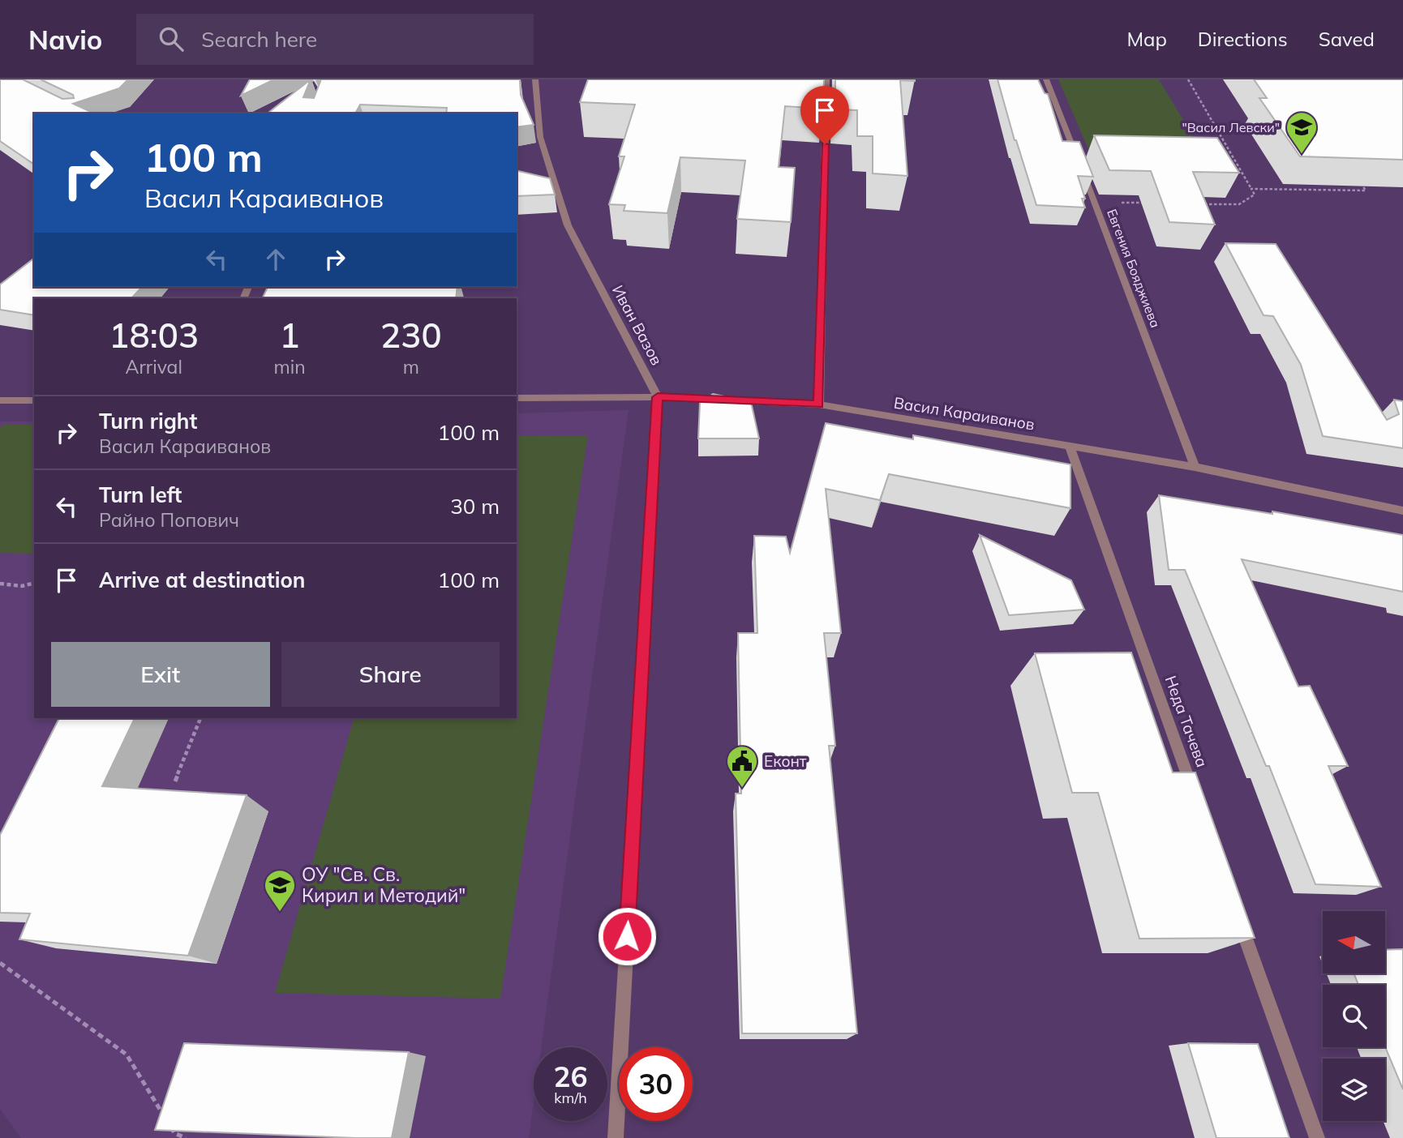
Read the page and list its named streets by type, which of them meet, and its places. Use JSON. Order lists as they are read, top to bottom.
{
  "streets": {
    "street": [
      "Евгения Бояджиева",
      "Иван Вазов",
      "Васил Караиванов",
      "Неда Тачева"
    ]
  },
  "crossings": [
    ["Евгения Бояджиева", "Васил Караиванов"],
    ["Иван Вазов", "Васил Караиванов"],
    ["Васил Караиванов", "Неда Тачева"]
  ],
  "places": {
    "school or university": ["\"Васил Левски\"", "ОУ \"Св. Св. Кирил и Методий\""],
    "public building": ["Еконт"]
  },
  "north": "left",
  "page": {
    "header": "Navio",
    "search": "Search here",
    "nav": ["Map", "Directions", "Saved"],
    "turn": ["100 m", "Васил Караиванов"],
    "eta": [
      "18:03",
      "Arrival",
      "1",
      "min",
      "230",
      "m"
    ],
    "list": [
      {
        "name": "Turn right",
        "note": "Васил Караиванов",
        "value": "100 m"
      },
      {
        "name": "Turn left",
        "note": "Райно Попович",
        "value": "30 m"
      },
      {
        "name": "Arrive at destination",
        "value": "100 m"
      }
    ],
    "buttons": ["Exit", "Share"],
    "speed": "26 km/h",
    "limit": "30"
  }
}
